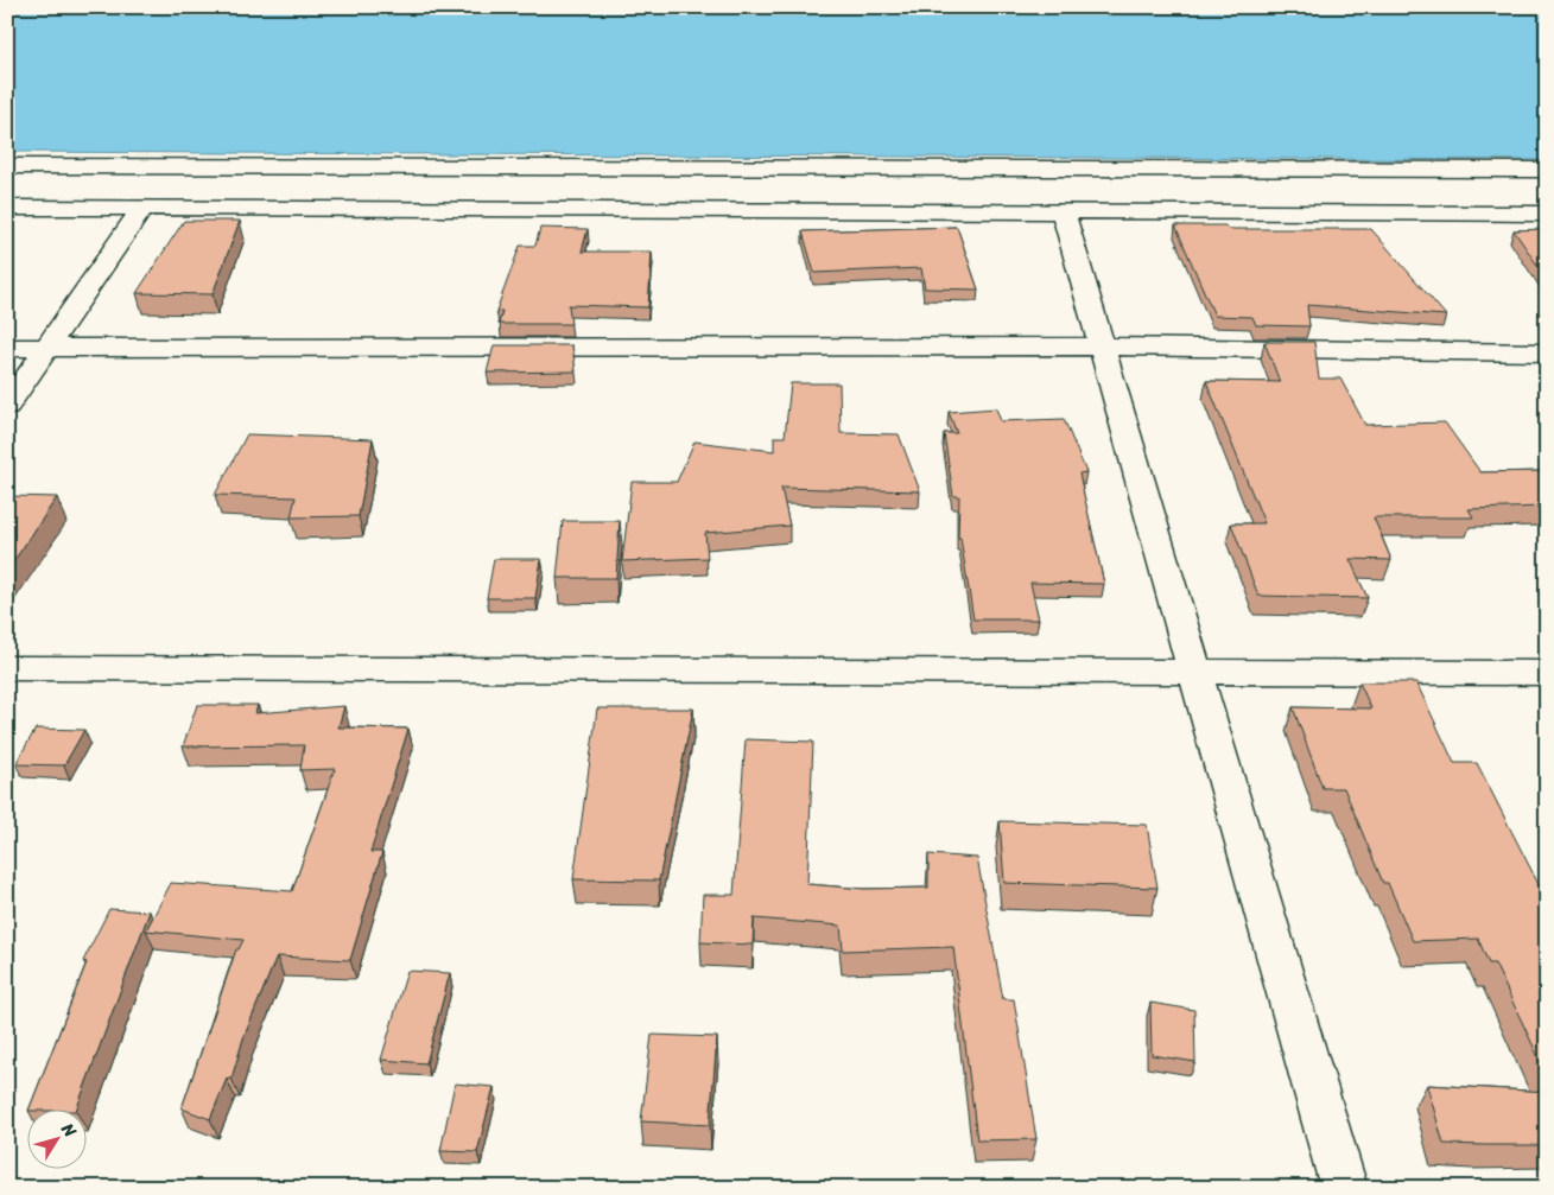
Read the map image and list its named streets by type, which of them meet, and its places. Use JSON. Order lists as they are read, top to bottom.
{
  "north": "top right"
}
